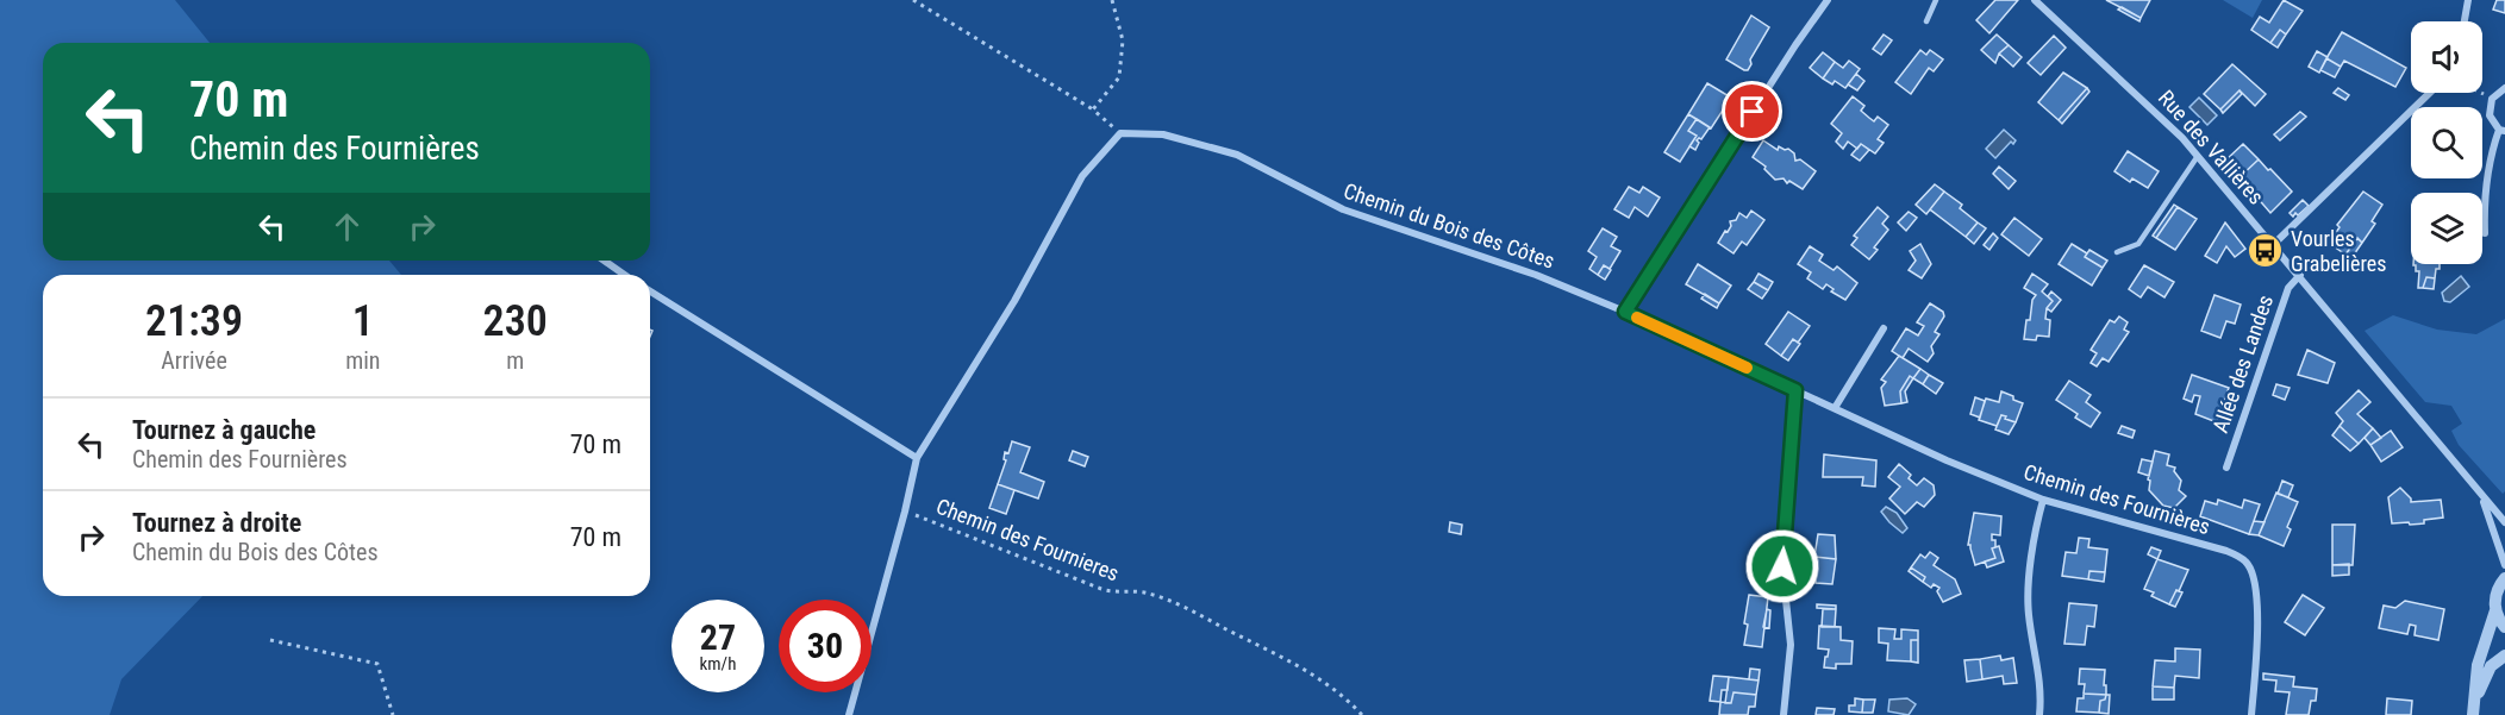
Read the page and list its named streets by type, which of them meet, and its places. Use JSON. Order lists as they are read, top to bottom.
{
  "streets": {
    "street": [
      "Rue des Vallières",
      "Chemin du Bois des Côtes",
      "Allée des Landes",
      "Chemin des Fournières"
    ],
    "path": ["Chemin des Fournieres"]
  },
  "crossings": [
    ["Rue des Vallières", "Allée des Landes"],
    ["Chemin du Bois des Côtes", "Chemin des Fournières"]
  ],
  "places": {
    "bus stop": ["Vourles Grabelières"]
  },
  "page": {
    "turn": ["70 m", "Chemin des Fournières"],
    "eta": [
      "21:39",
      "Arrivée",
      "1",
      "min",
      "230",
      "m"
    ],
    "list": [
      {
        "name": "Tournez à gauche",
        "note": "Chemin des Fournières",
        "value": "70 m"
      },
      {
        "name": "Tournez à droite",
        "note": "Chemin du Bois des Côtes",
        "value": "70 m"
      }
    ],
    "speed": "27 km/h",
    "limit": "30"
  }
}
